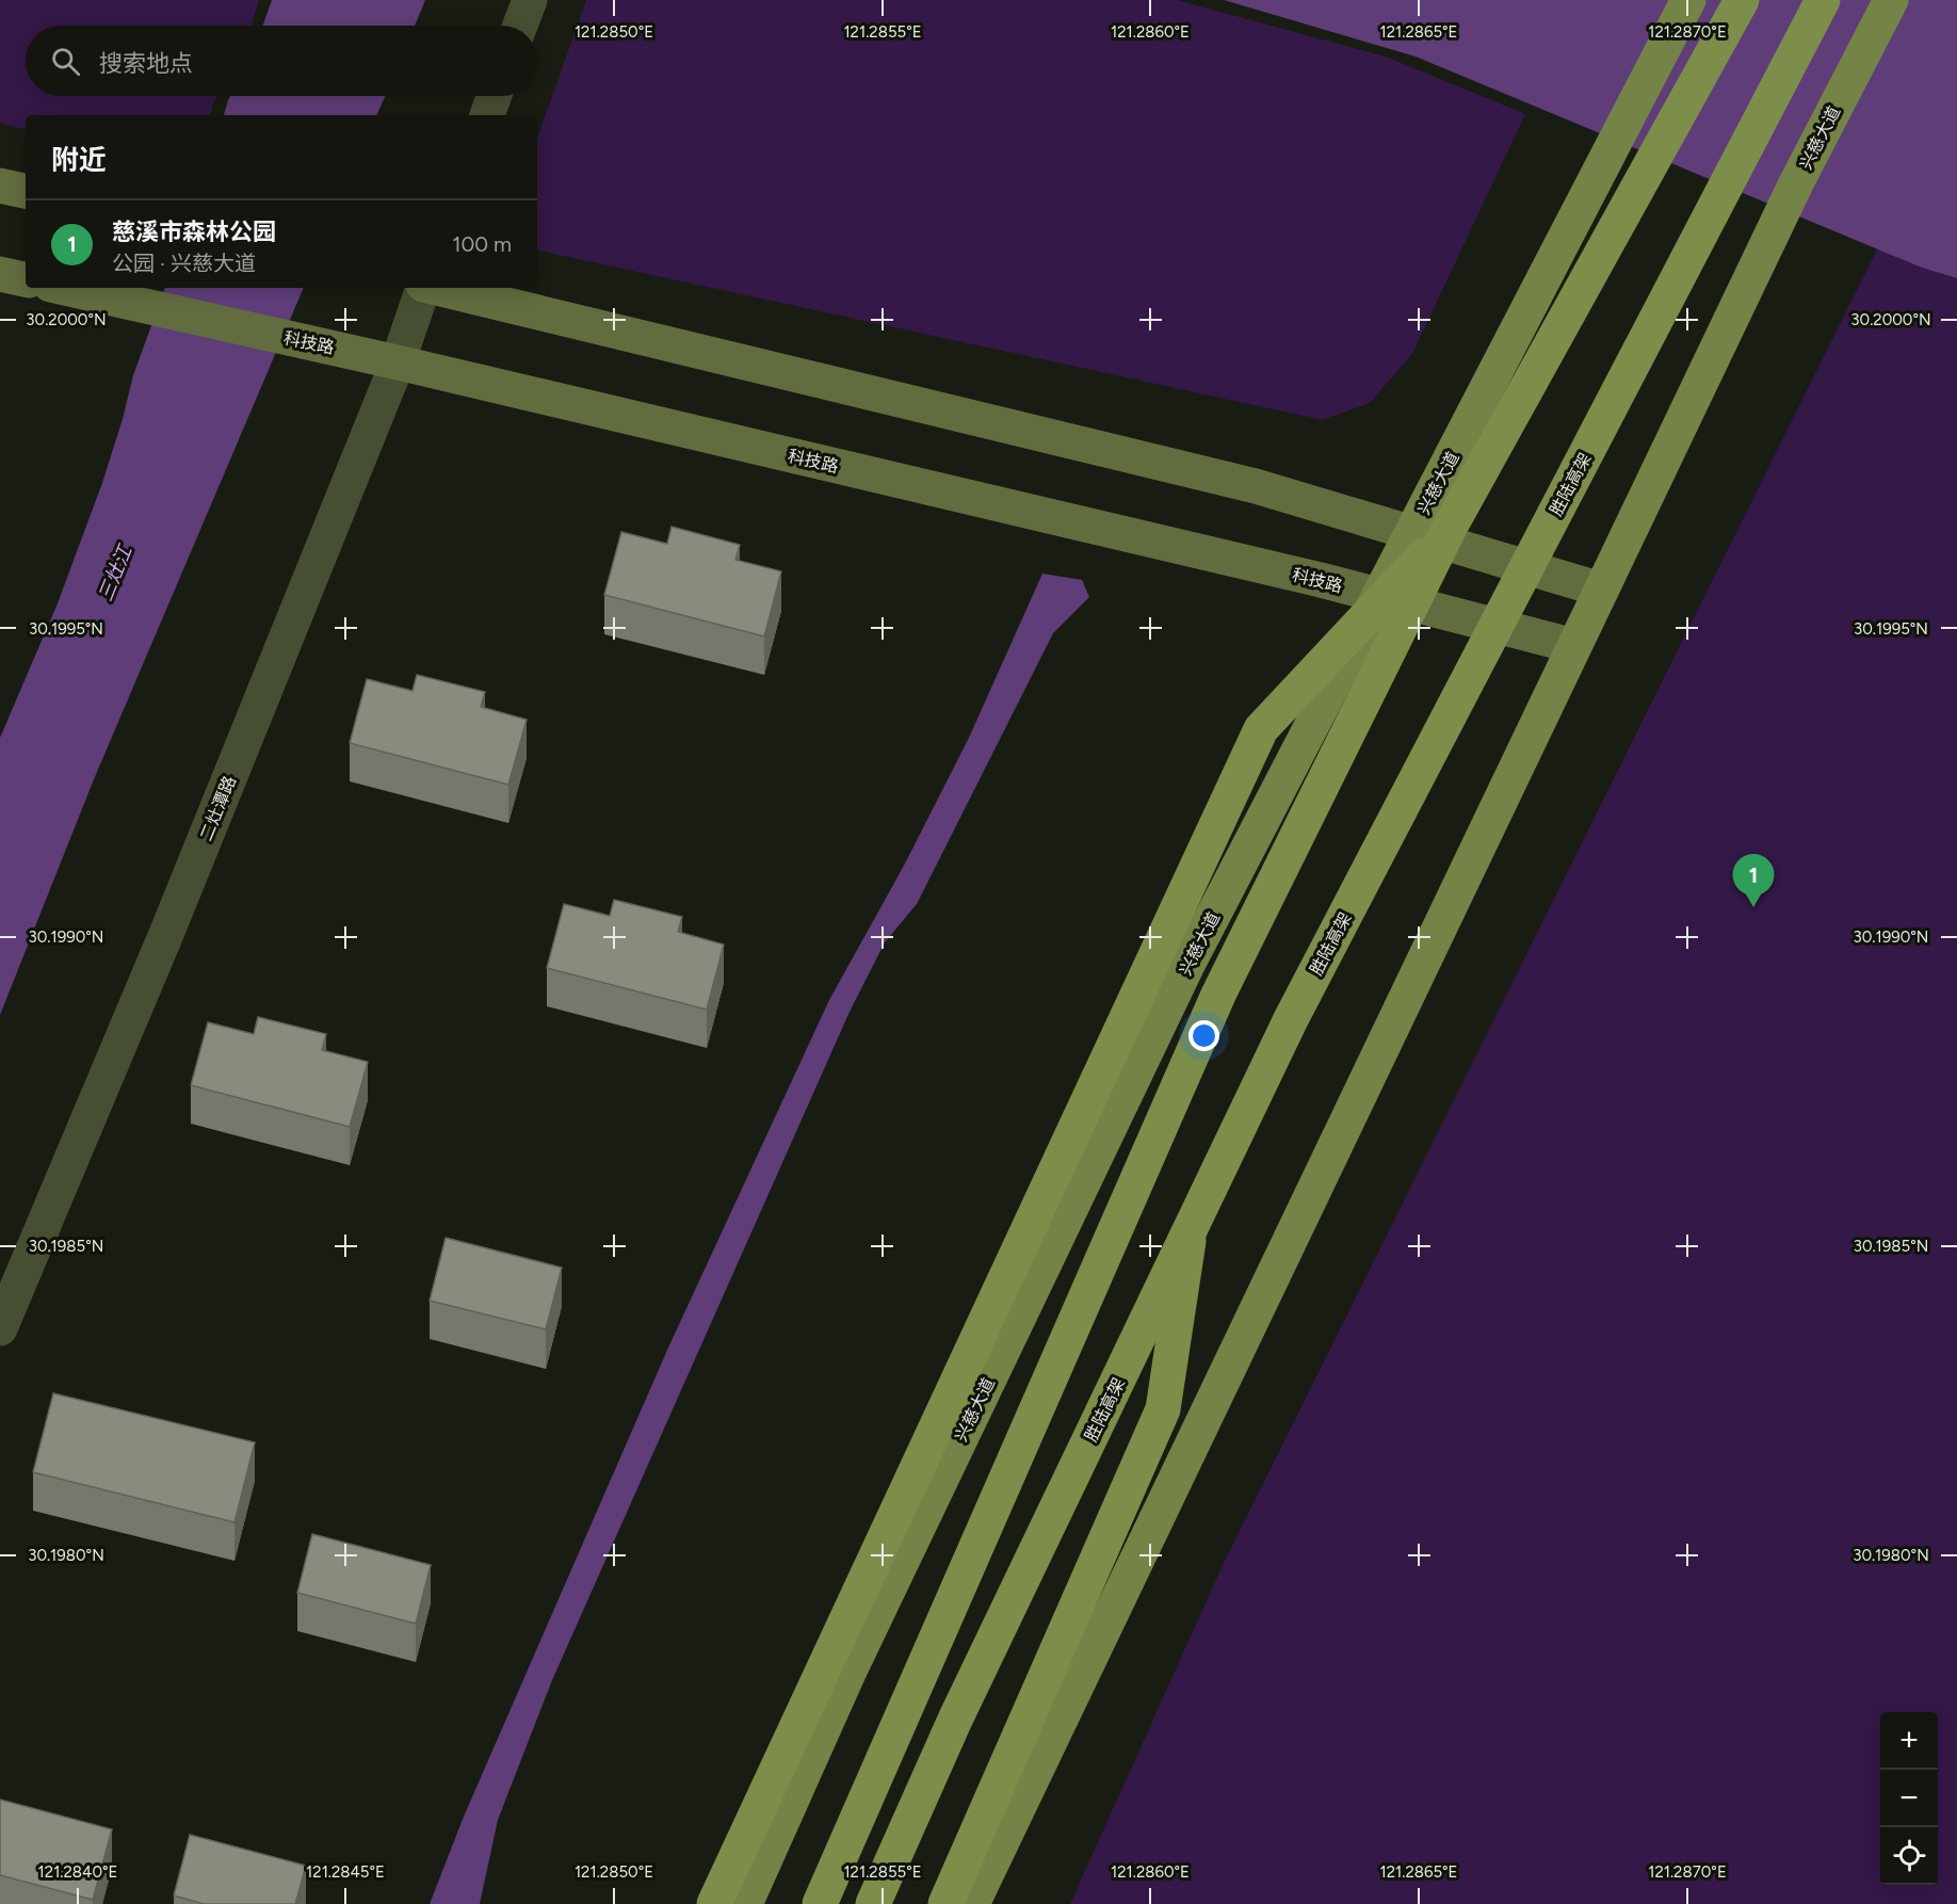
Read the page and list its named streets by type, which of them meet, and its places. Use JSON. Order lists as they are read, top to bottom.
{
  "streets": {
    "highway": ["胜陆高架"],
    "main road": ["兴慈大道", "科技路"],
    "street": ["二灶潭路"]
  },
  "crossings": [
    ["兴慈大道", "科技路"],
    ["科技路", "二灶潭路"]
  ],
  "water": ["三灶江"],
  "page": {
    "search": "搜索地点",
    "heading": "附近",
    "list": [
      {
        "mark": "1",
        "name": "慈溪市森林公园",
        "note": "公园 · 兴慈大道",
        "value": "100 m"
      }
    ],
    "pins": "1",
    "map_buttons": ["+", "−"]
  },
  "coordinates": [
    "121.2850°E",
    "121.2855°E",
    "121.2860°E",
    "121.2865°E",
    "121.2870°E",
    "30.2000°N",
    "30.1995°N",
    "30.1990°N",
    "30.1985°N",
    "30.1980°N",
    "121.2840°E",
    "121.2845°E"
  ]
}
